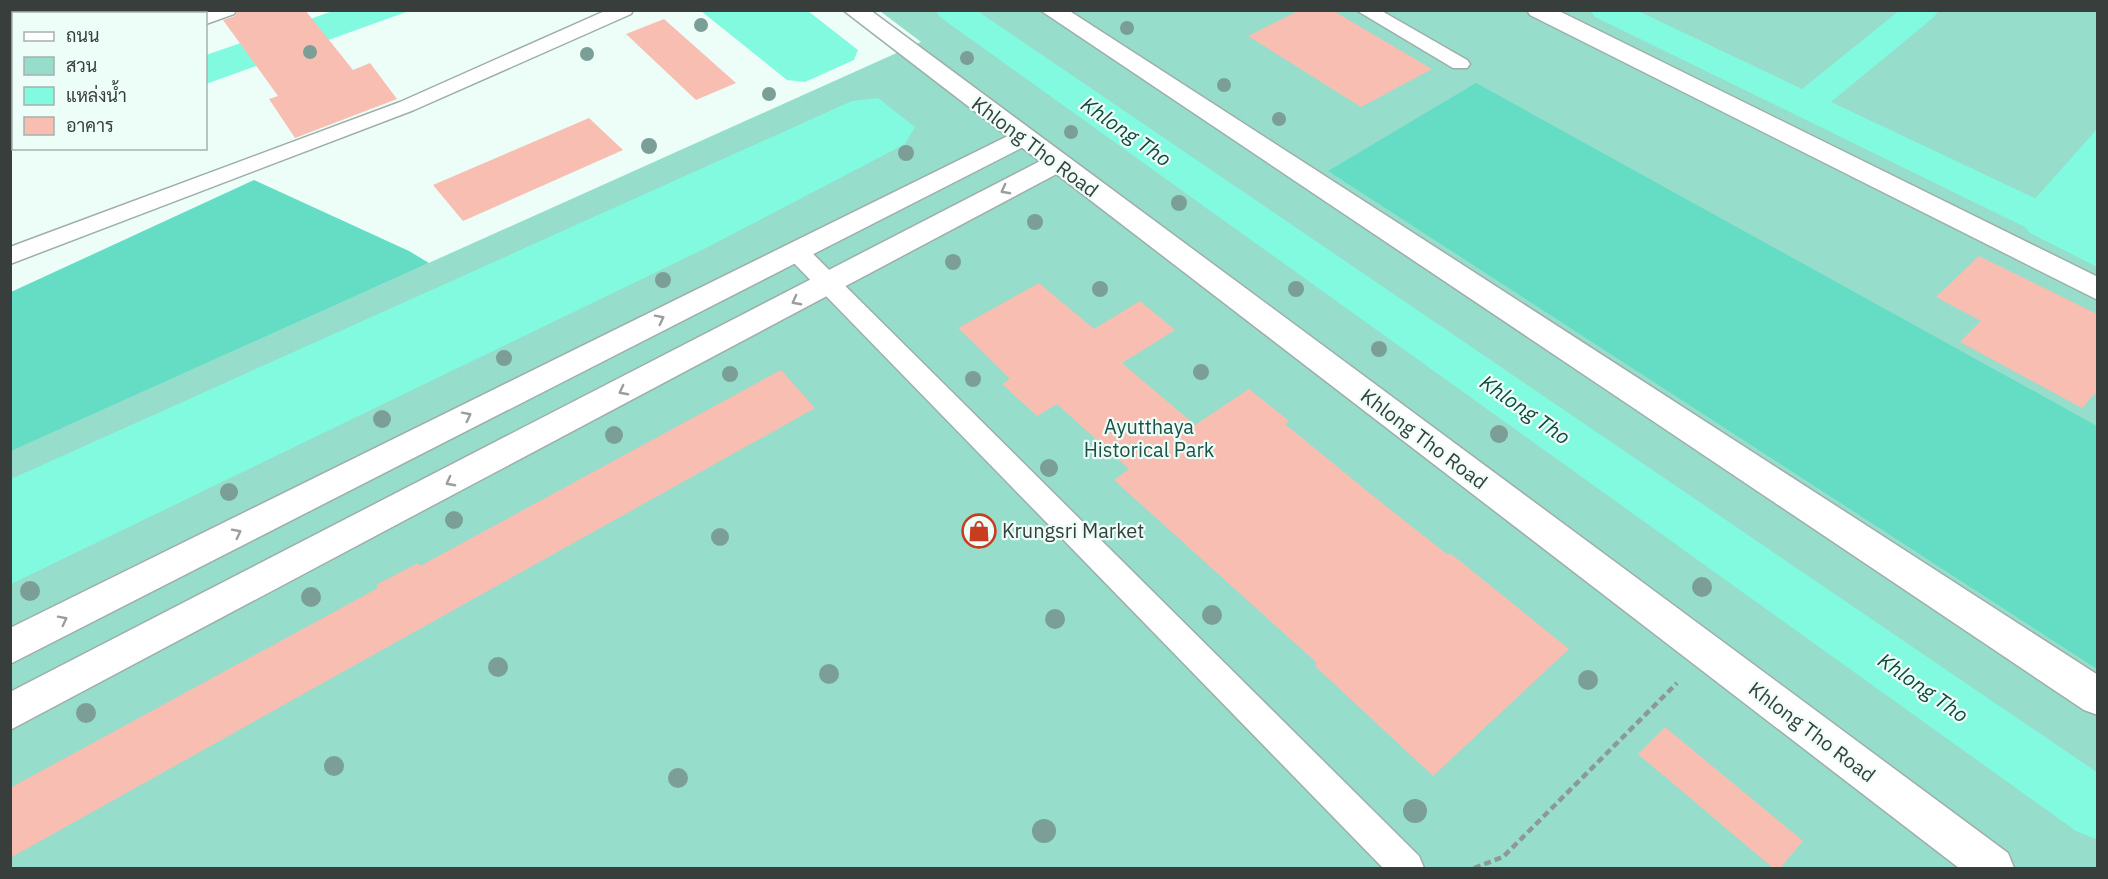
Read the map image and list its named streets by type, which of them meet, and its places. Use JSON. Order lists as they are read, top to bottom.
{
  "streets": {
    "street": ["Khlong Tho Road"]
  },
  "water": ["Khlong Tho"],
  "parks": ["Ayutthaya Historical Park"],
  "places": {
    "shop": ["Krungsri Market"]
  },
  "legend": [
    "ถนน",
    "สวน",
    "แหล่งน้ำ",
    "อาคาร"
  ]
}
